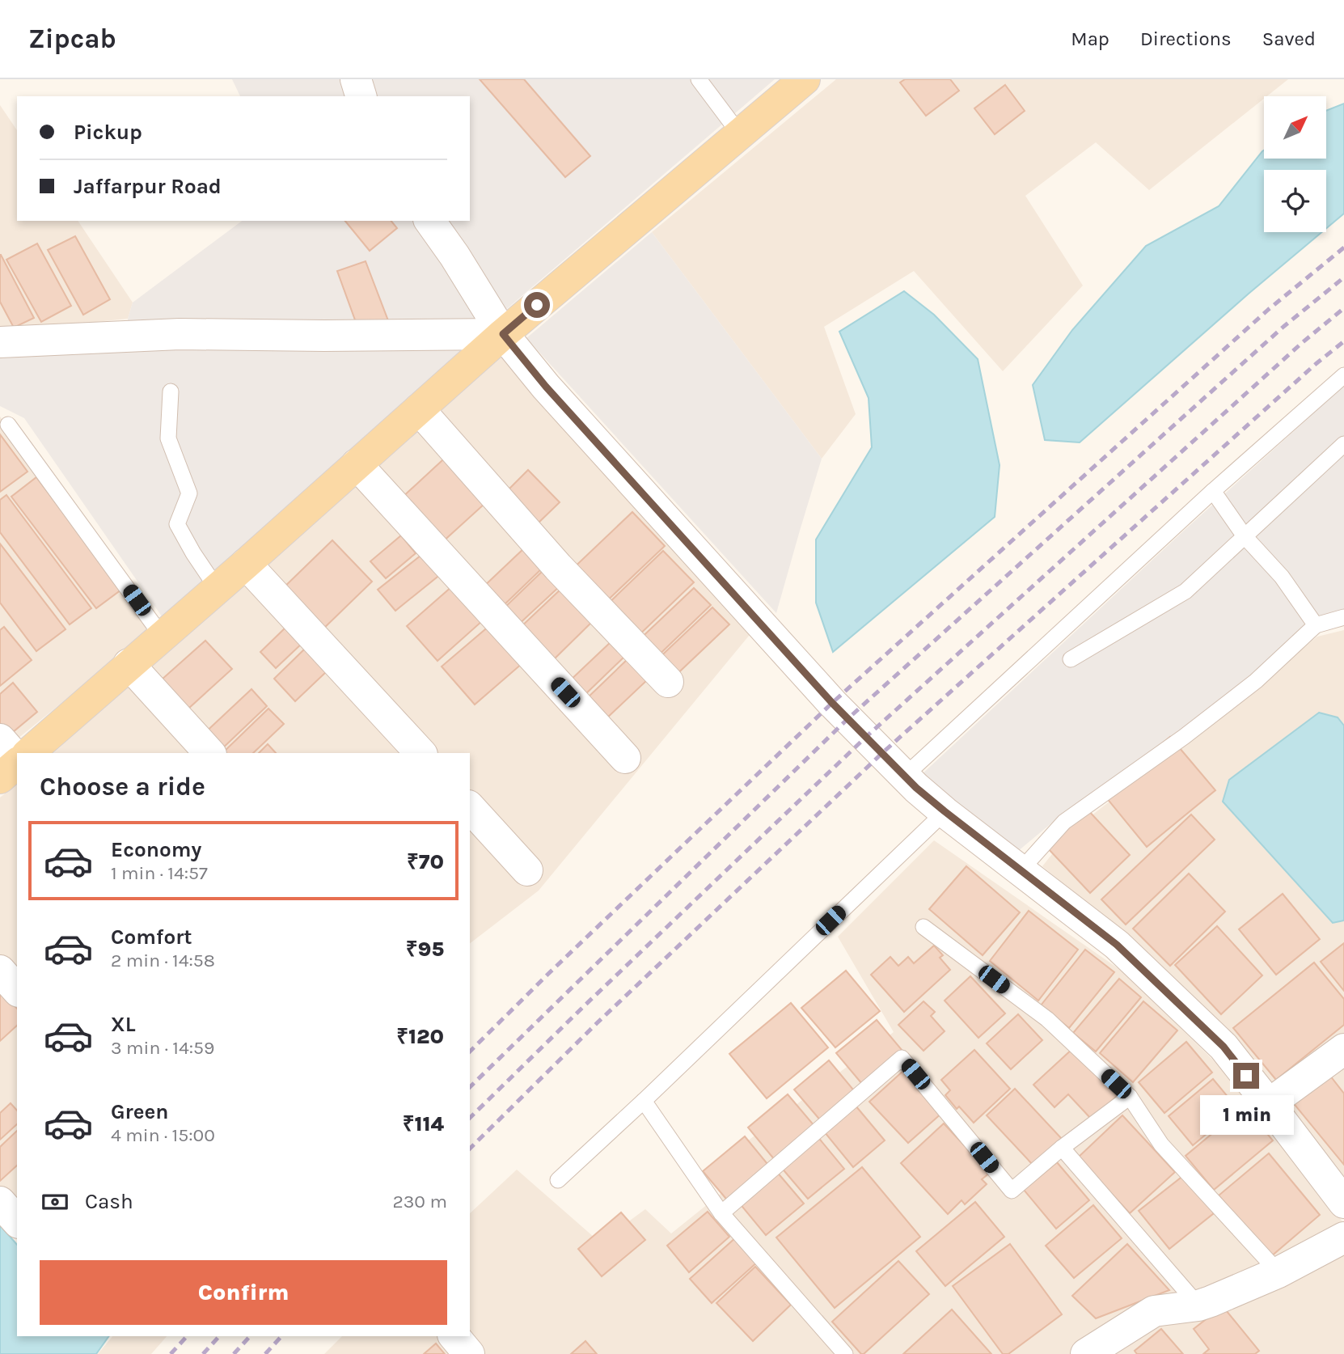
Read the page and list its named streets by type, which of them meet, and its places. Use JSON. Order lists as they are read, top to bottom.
{
  "north": "top right",
  "page": {
    "header": "Zipcab",
    "nav": ["Map", "Directions", "Saved"],
    "banner": ["Pickup", "Jaffarpur Road"],
    "heading": "Choose a ride",
    "list": [
      {
        "name": "Economy",
        "note": "1 min · 14:57",
        "value": "₹70"
      },
      {
        "name": "Comfort",
        "note": "2 min · 14:58",
        "value": "₹95"
      },
      {
        "name": "XL",
        "note": "3 min · 14:59",
        "value": "₹120"
      },
      {
        "name": "Green",
        "note": "4 min · 15:00",
        "value": "₹114"
      }
    ],
    "bubble": "1 min",
    "pay": ["Cash", "230 m"],
    "buttons": "Confirm"
  }
}
